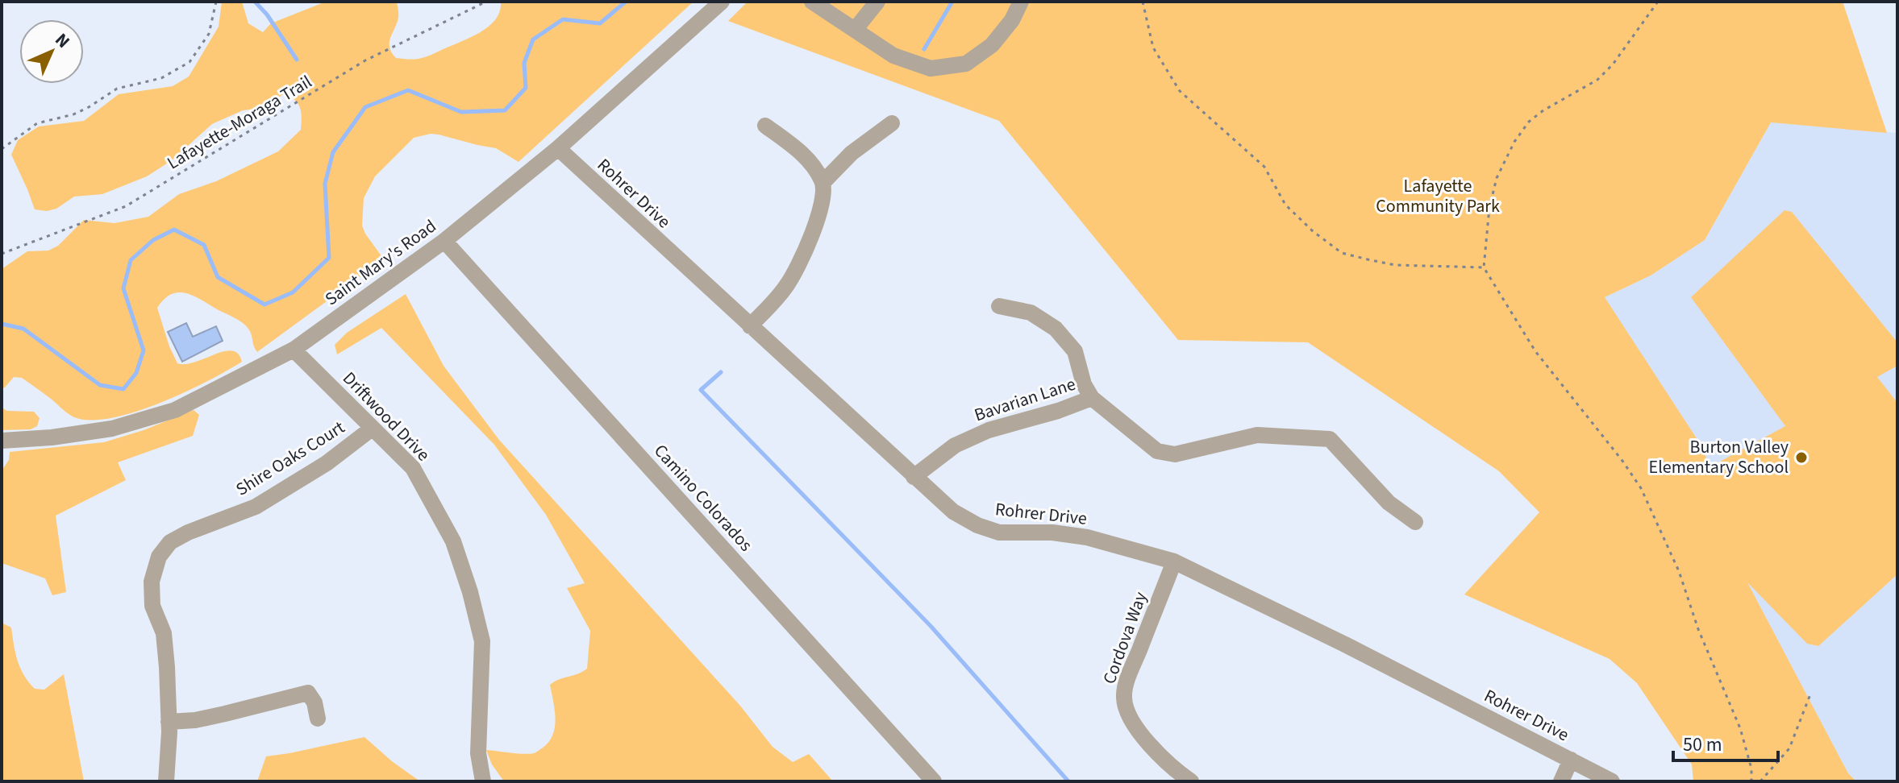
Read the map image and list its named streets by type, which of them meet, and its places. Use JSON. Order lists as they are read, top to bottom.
{
  "streets": {
    "street": [
      "Rohrer Drive",
      "Saint Mary's Road",
      "Bavarian Lane",
      "Driftwood Drive",
      "Shire Oaks Court",
      "Camino Colorados",
      "Cordova Way"
    ],
    "path": ["Lafayette-Moraga Trail"]
  },
  "crossings": [
    ["Rohrer Drive", "Saint Mary's Road"],
    ["Rohrer Drive", "Bavarian Lane"],
    ["Rohrer Drive", "Cordova Way"],
    ["Saint Mary's Road", "Driftwood Drive"],
    ["Saint Mary's Road", "Camino Colorados"],
    ["Driftwood Drive", "Shire Oaks Court"]
  ],
  "parks": ["Lafayette Community Park"],
  "places": ["Burton Valley Elementary School"],
  "scale_bar": "50 m",
  "north": "top right"
}
